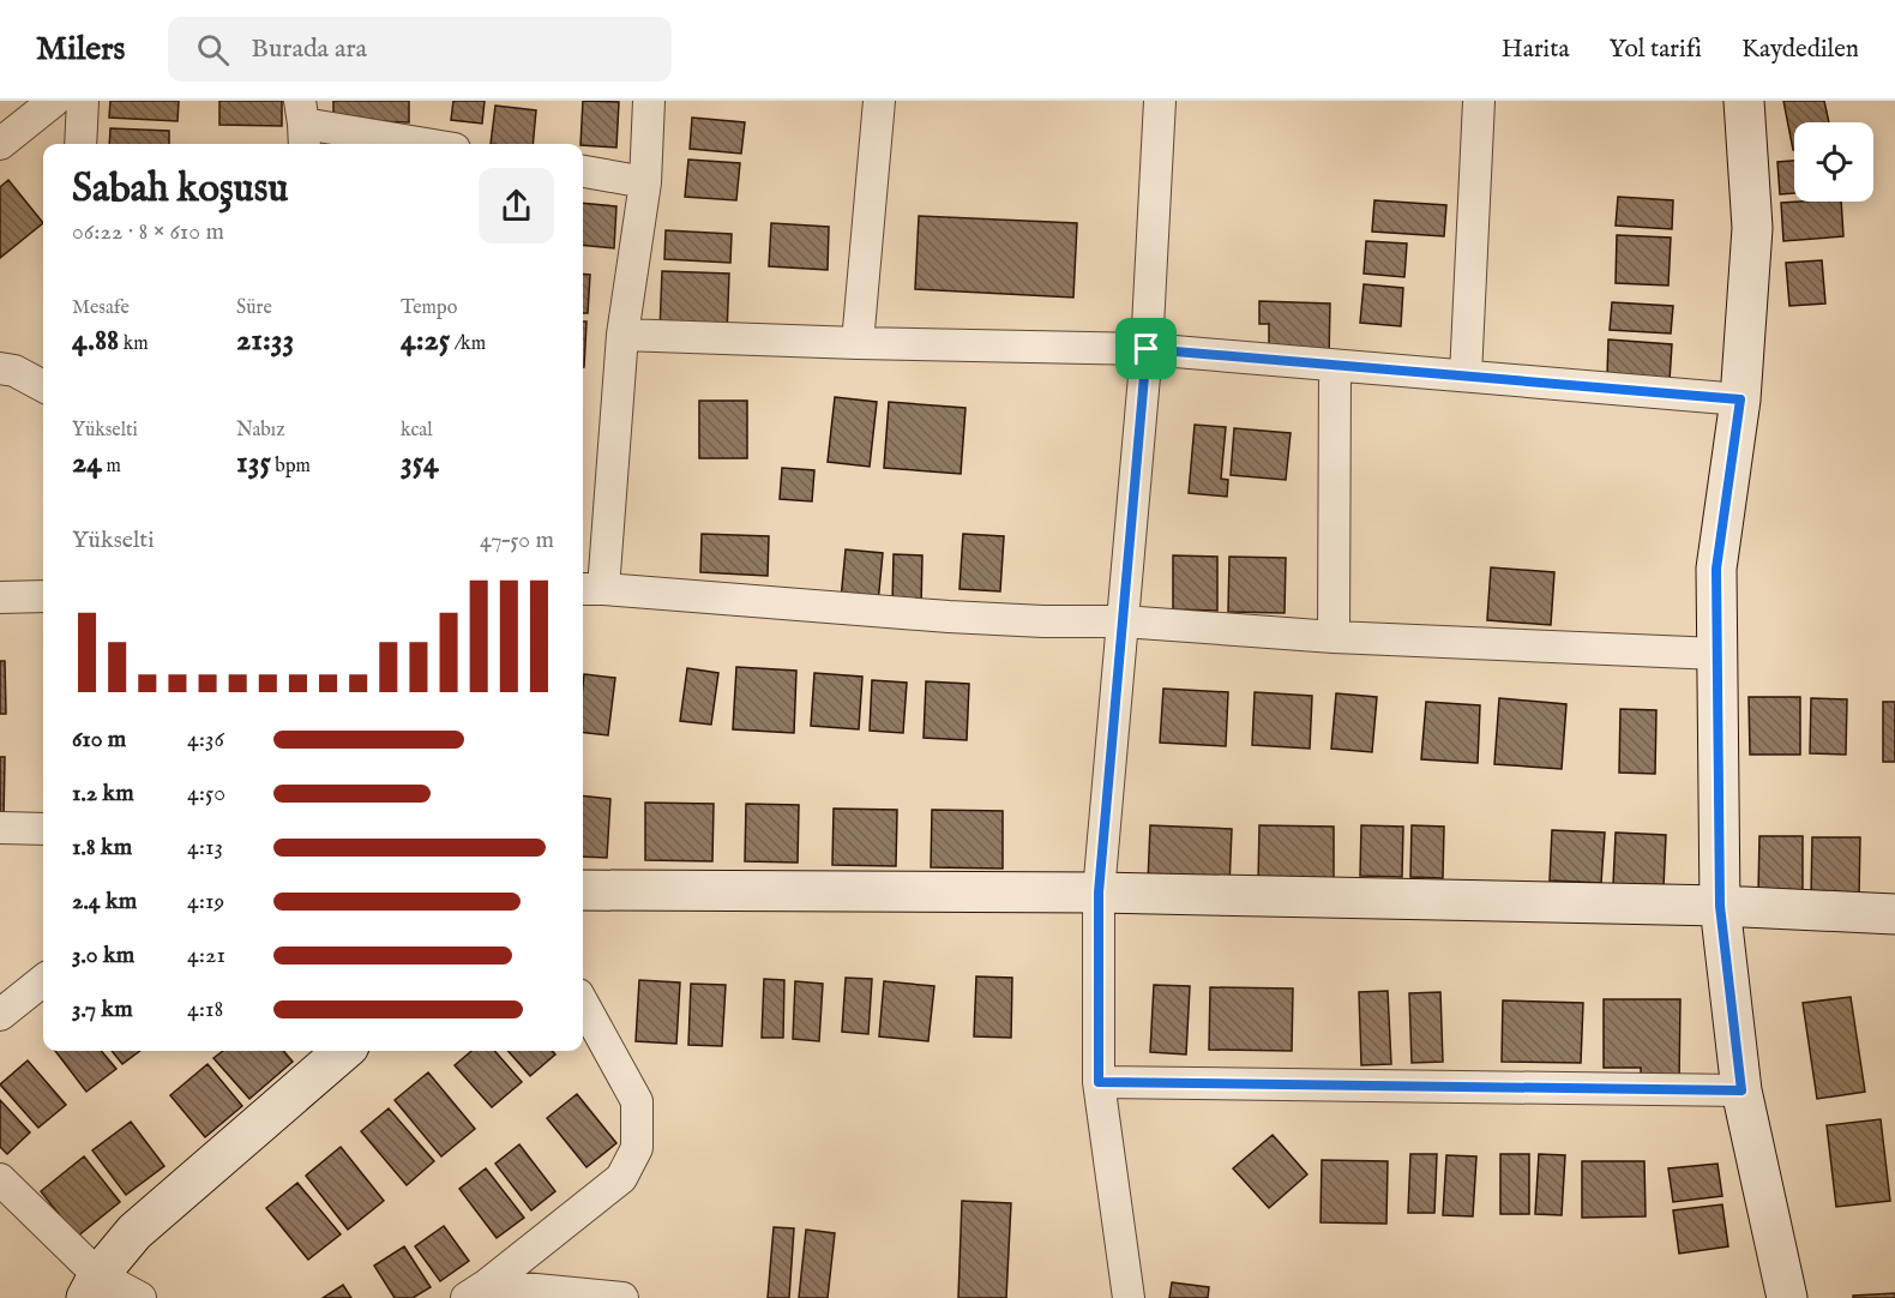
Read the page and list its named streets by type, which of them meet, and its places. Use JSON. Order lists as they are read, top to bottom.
{
  "page": {
    "header": "Milers",
    "search": "Burada ara",
    "nav": ["Harita", "Yol tarifi", "Kaydedilen"],
    "heading": ["Sabah koşusu", "06:22 · 8 × 610 m"],
    "stats": [
      ["Mesafe", "4.88 km"],
      ["Süre", "21:33"],
      ["Tempo", "4:25 /km"],
      ["Yükselti", "24 m"],
      ["Nabız", "135 bpm"],
      ["kcal", "354"]
    ],
    "chart": ["Yükselti", "47–50 m"],
    "list": [
      {
        "name": "610 m",
        "note": "4:36"
      },
      {
        "name": "1.2 km",
        "note": "4:50"
      },
      {
        "name": "1.8 km",
        "note": "4:13"
      },
      {
        "name": "2.4 km",
        "note": "4:19"
      },
      {
        "name": "3.0 km",
        "note": "4:21"
      },
      {
        "name": "3.7 km",
        "note": "4:18"
      }
    ]
  }
}
